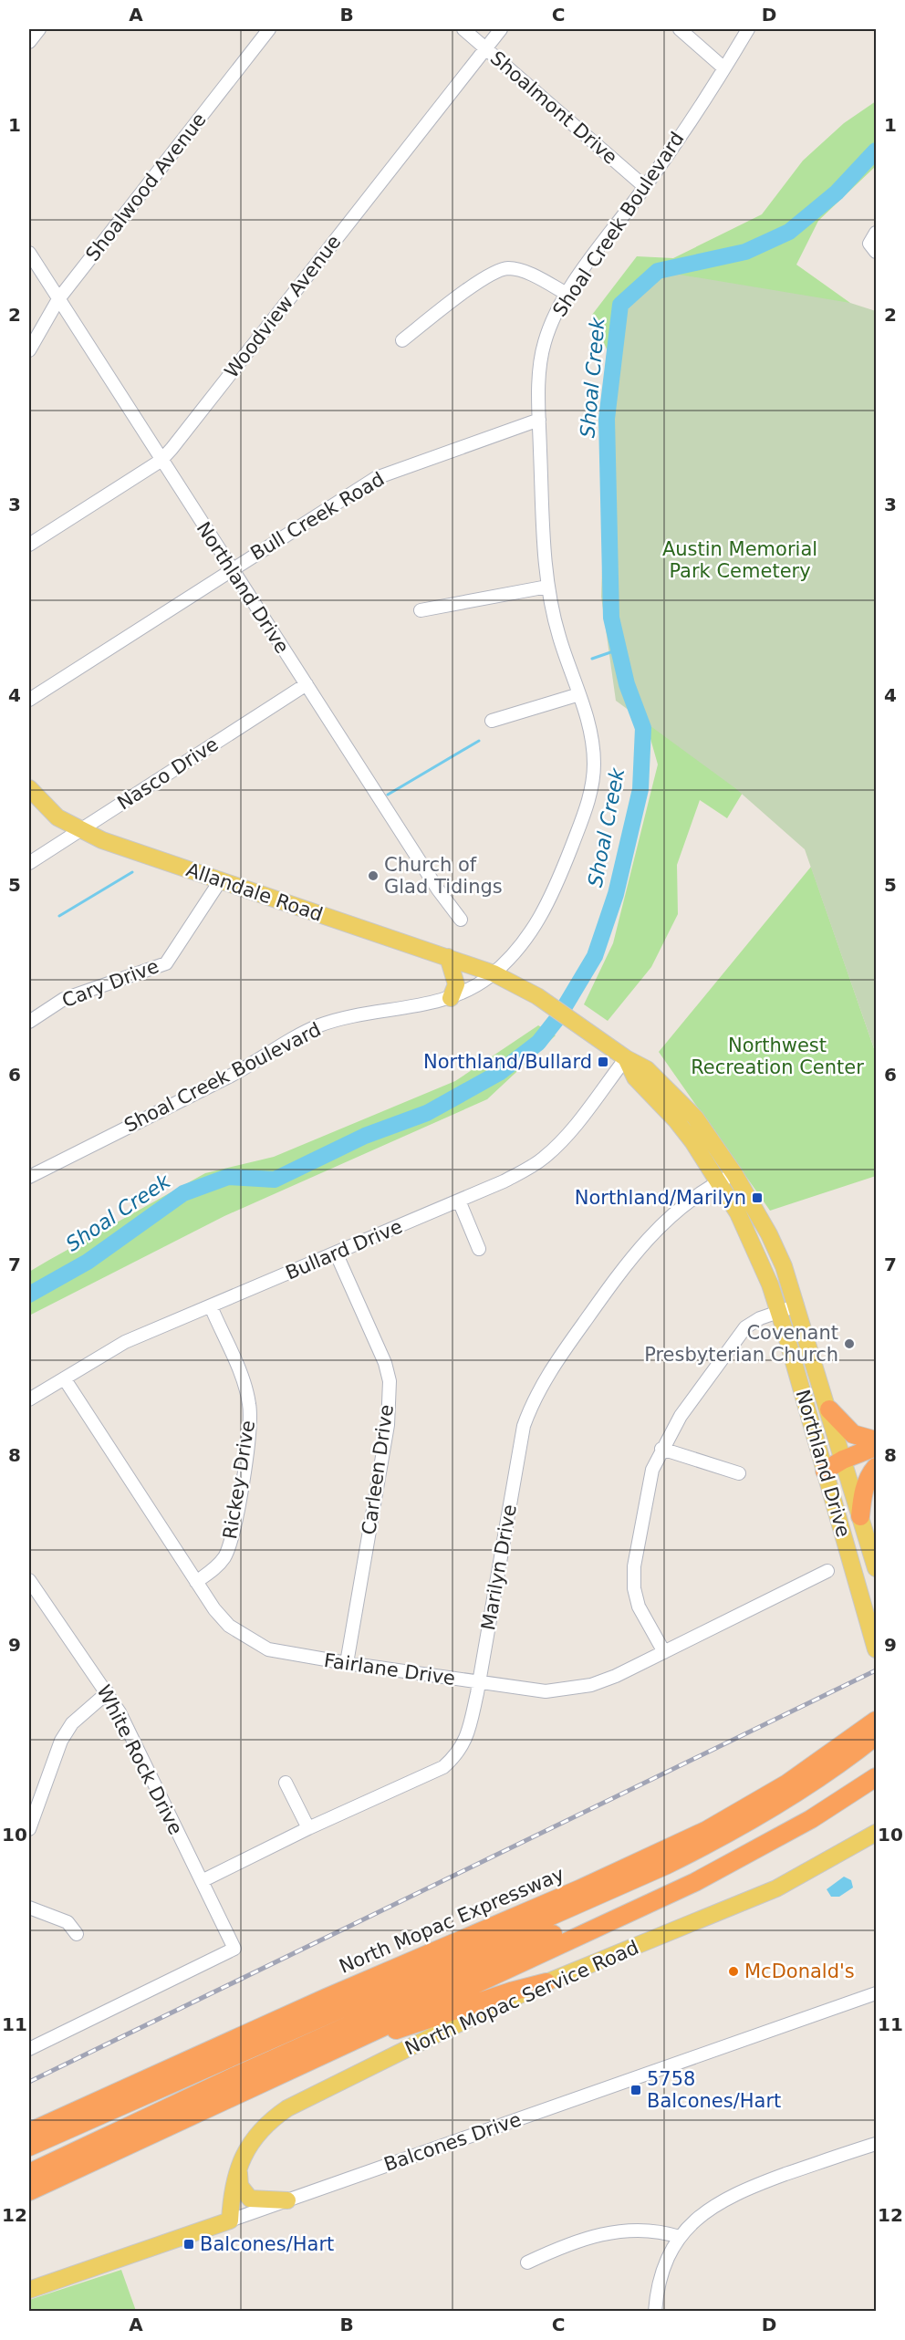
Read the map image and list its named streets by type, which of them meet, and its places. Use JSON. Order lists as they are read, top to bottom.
{
  "streets": {
    "highway": ["North Mopac Expressway"],
    "main road": [
      "Northland Drive",
      "Allandale Road",
      "North Mopac Service Road",
      "Balcones Drive"
    ],
    "street": [
      "Shoalmont Drive",
      "Shoalwood Avenue",
      "Shoal Creek Boulevard",
      "Woodview Avenue",
      "Bull Creek Road",
      "Nasco Drive",
      "Cary Drive",
      "Bullard Drive",
      "Carleen Drive",
      "Rickey Drive",
      "Marilyn Drive",
      "Fairlane Drive",
      "White Rock Drive"
    ]
  },
  "crossings": [
    ["Shoalmont Drive", "Shoal Creek Boulevard"],
    ["Shoalmont Drive", "Woodview Avenue"],
    ["Shoalwood Avenue", "Northland Drive"],
    ["Shoal Creek Boulevard", "Bull Creek Road"],
    ["Shoal Creek Boulevard", "Northland Drive"],
    ["Shoal Creek Boulevard", "Allandale Road"],
    ["Woodview Avenue", "Northland Drive"],
    ["Bull Creek Road", "Northland Drive"],
    ["Northland Drive", "Nasco Drive"],
    ["Northland Drive", "Allandale Road"],
    ["Northland Drive", "Bullard Drive"],
    ["Northland Drive", "Marilyn Drive"],
    ["Nasco Drive", "Allandale Road"],
    ["Allandale Road", "Cary Drive"],
    ["Bullard Drive", "Carleen Drive"],
    ["Bullard Drive", "Rickey Drive"],
    ["Bullard Drive", "Fairlane Drive"],
    ["Carleen Drive", "Fairlane Drive"],
    ["Rickey Drive", "Fairlane Drive"],
    ["Marilyn Drive", "Fairlane Drive"],
    ["Marilyn Drive", "White Rock Drive"],
    ["North Mopac Service Road", "Balcones Drive"]
  ],
  "water": ["Shoal Creek"],
  "parks": ["Austin Memorial Park Cemetery", "Northwest Recreation Center"],
  "places": {
    "other": ["Church of Glad Tidings", "Covenant Presbyterian Church", "McDonald's"],
    "transit": [
      "Northland/Bullard",
      "Northland/Marilyn",
      "5758 Balcones/Hart",
      "Balcones/Hart"
    ]
  },
  "grid": {
    "columns": [
      "A",
      "B",
      "C",
      "D"
    ],
    "rows": [
      "1",
      "2",
      "3",
      "4",
      "5",
      "6",
      "7",
      "8",
      "9",
      "10",
      "11",
      "12"
    ]
  }
}
